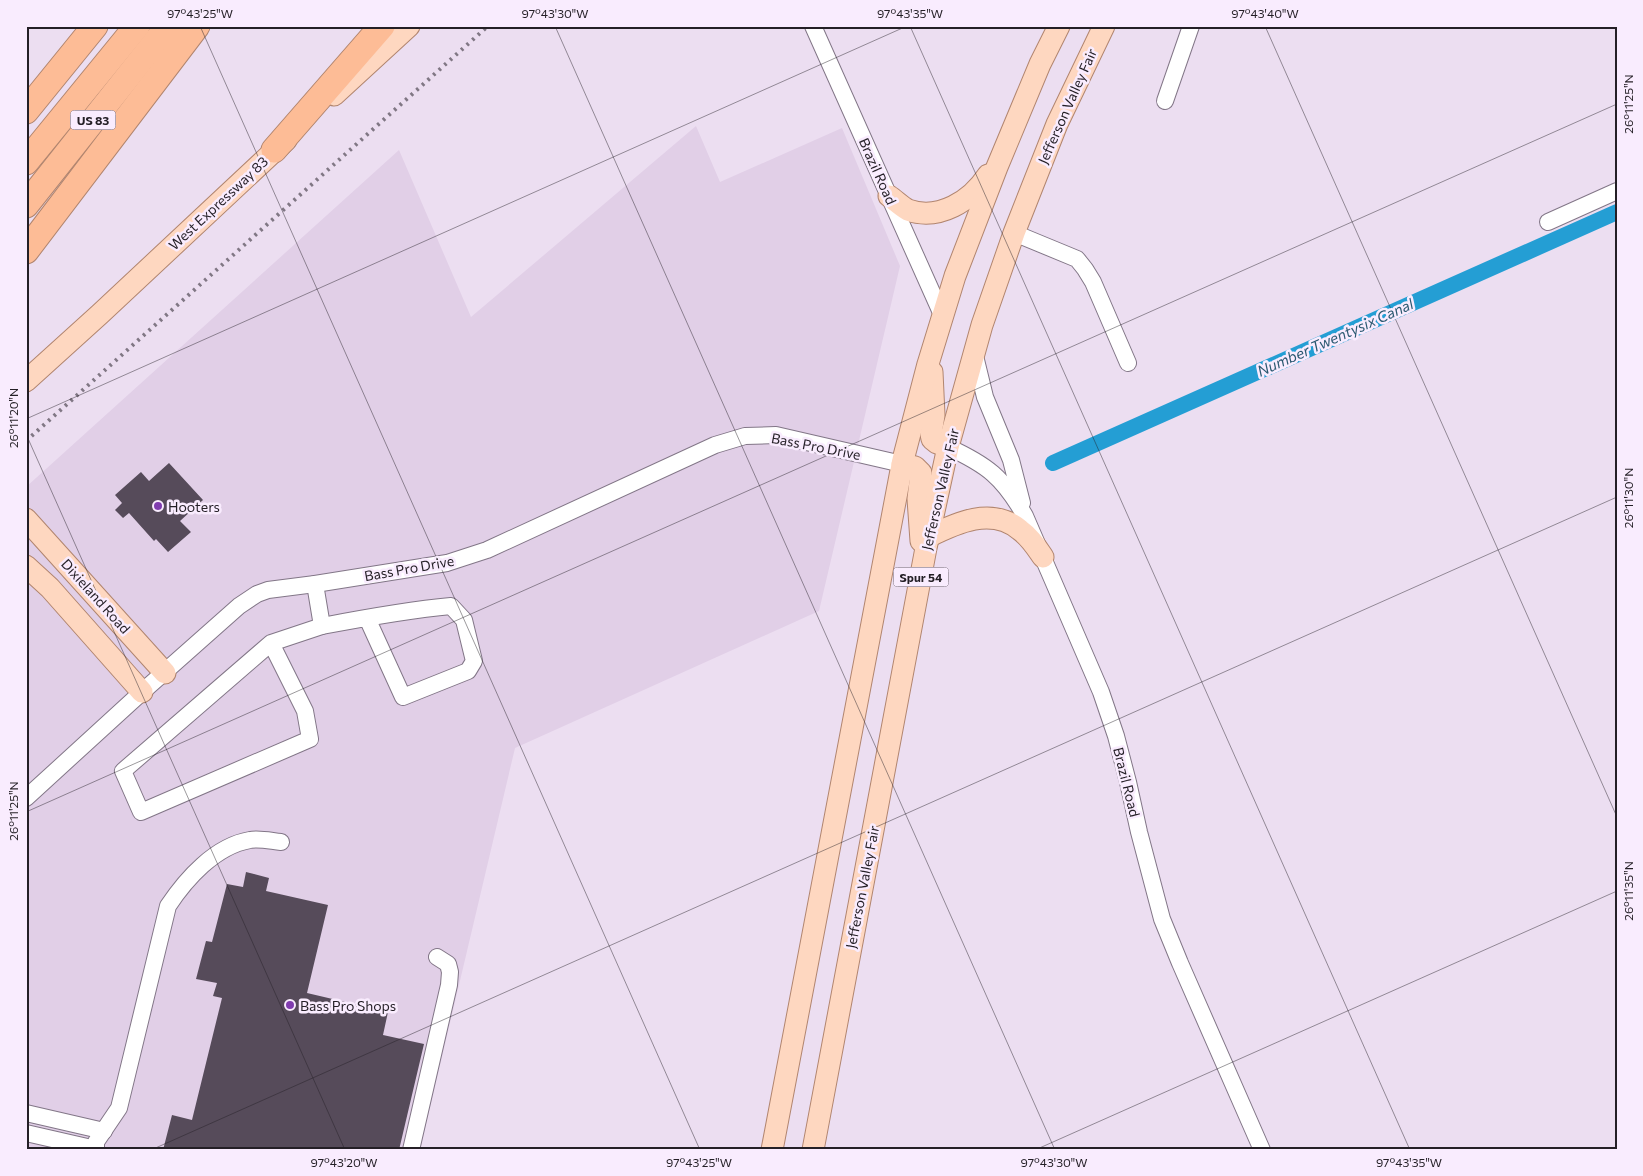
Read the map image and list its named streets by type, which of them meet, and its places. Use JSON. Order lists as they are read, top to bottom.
{
  "streets": {
    "highway": ["US 83"],
    "main road": [
      "Jefferson Valley Fair",
      "West Expressway 83",
      "Spur 54",
      "Dixieland Road"
    ],
    "street": ["Brazil Road", "Bass Pro Drive"]
  },
  "crossings": [
    ["Jefferson Valley Fair", "Brazil Road"],
    ["Brazil Road", "Spur 54"],
    ["Bass Pro Drive", "Spur 54"],
    ["Bass Pro Drive", "Dixieland Road"]
  ],
  "water": ["Number Twentysix Canal"],
  "places": ["Hooters", "Bass Pro Shops"],
  "coordinates": [
    "97°43'25\"W",
    "97°43'30\"W",
    "97°43'35\"W",
    "97°43'40\"W",
    "26°11'25\"N",
    "26°11'20\"N",
    "26°11'30\"N",
    "26°11'35\"N",
    "97°43'20\"W"
  ]
}
